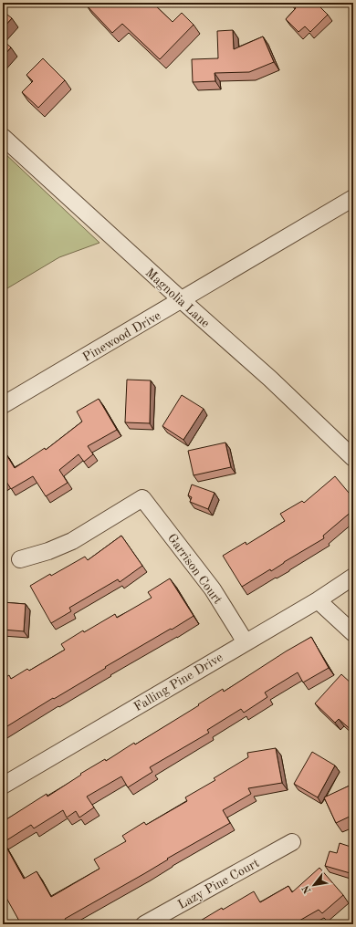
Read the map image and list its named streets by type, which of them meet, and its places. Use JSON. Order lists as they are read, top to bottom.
{
  "streets": {
    "street": [
      "Magnolia Lane",
      "Pinewood Drive",
      "Garrison Court",
      "Falling Pine Drive",
      "Lazy Pine Court"
    ]
  },
  "crossings": [
    ["Magnolia Lane", "Pinewood Drive"],
    ["Garrison Court", "Falling Pine Drive"]
  ],
  "north": "bottom left"
}
